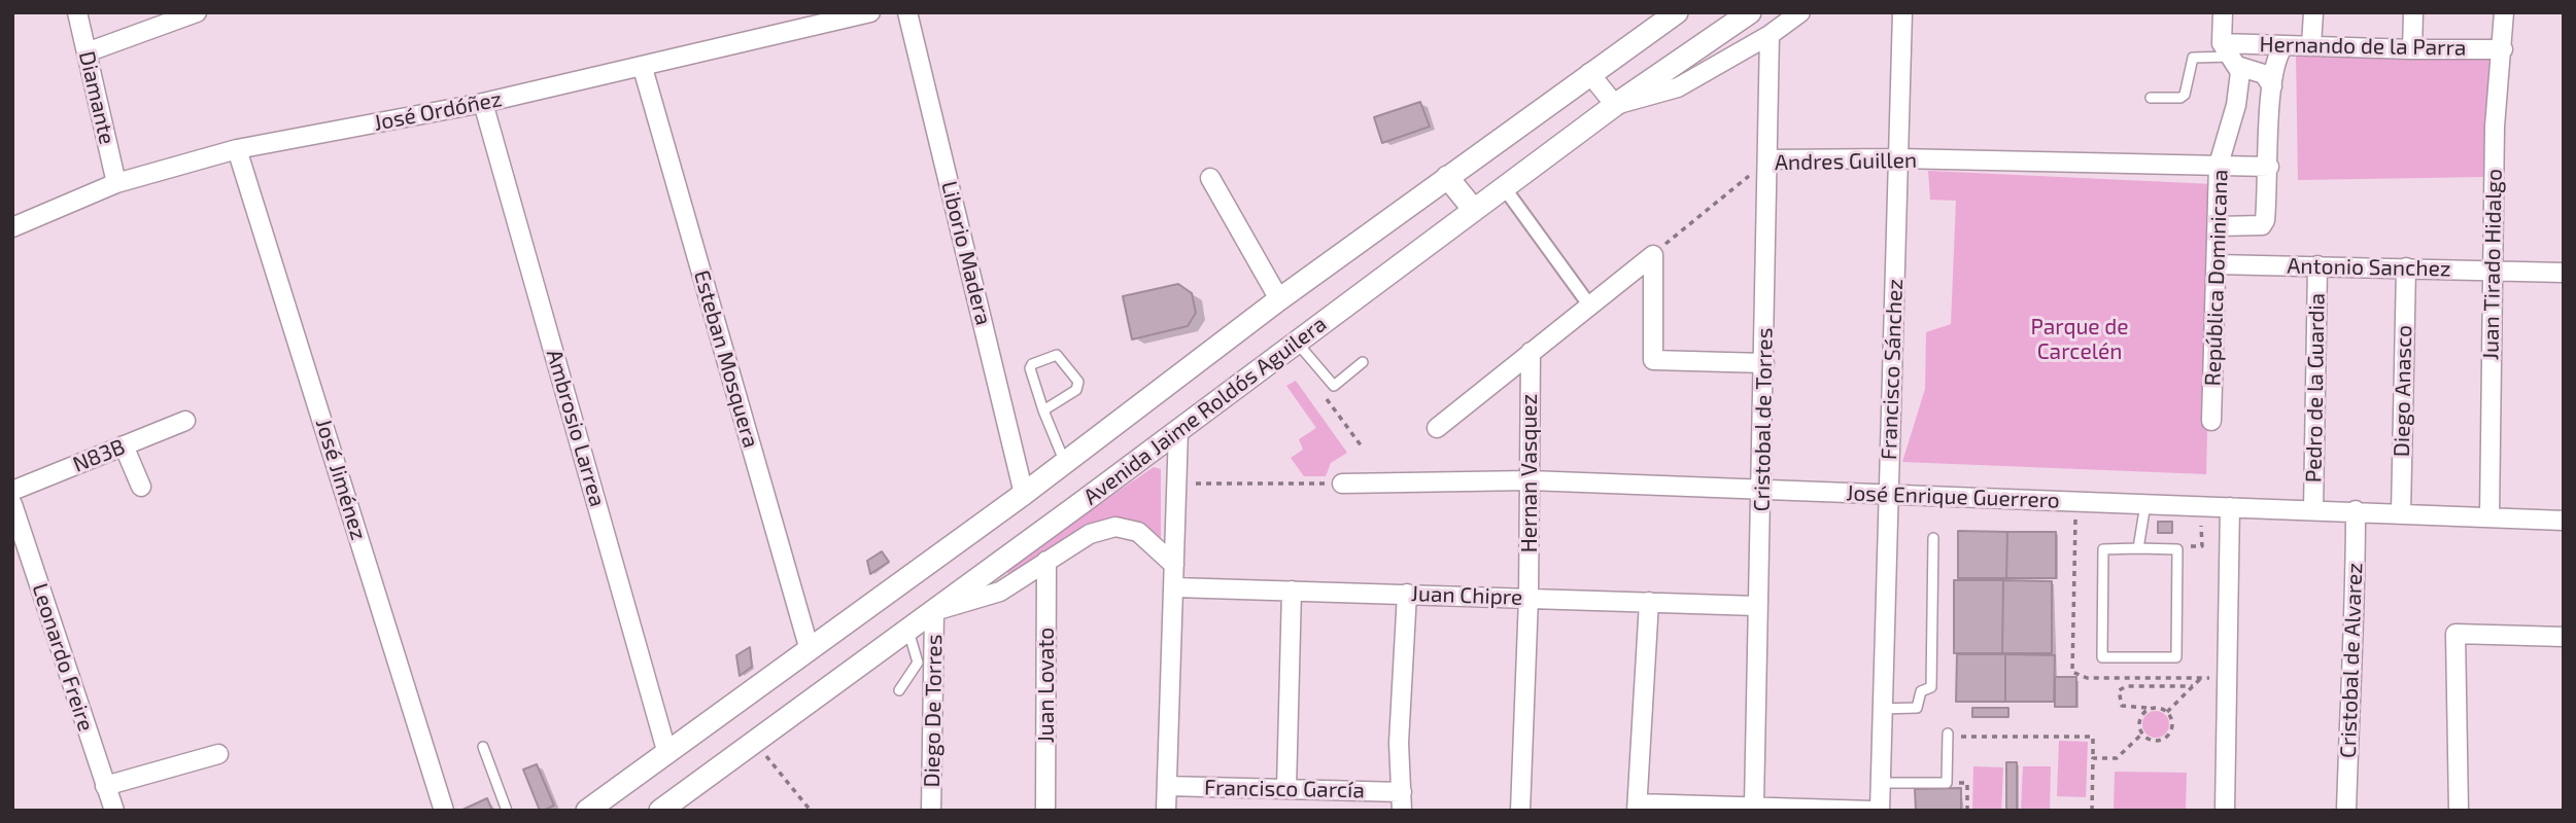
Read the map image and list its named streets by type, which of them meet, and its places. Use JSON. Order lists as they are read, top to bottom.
{
  "streets": {
    "street": [
      "Hernando de la Parra",
      "Diamante",
      "José Ordóñez",
      "Andres Guillen",
      "Liborio Madera",
      "Juan Tirado Hidalgo",
      "Antonio Sanchez",
      "República Dominicana",
      "Esteban Mosquera",
      "Francisco Sánchez",
      "Pedro de la Guardia",
      "Diego Anasco",
      "Avenida Jaime Roldós Aguilera",
      "Cristobal de Torres",
      "Ambrosio Larrea",
      "N83B",
      "Hernan Vasquez",
      "José Jiménez",
      "José Enrique Guerrero",
      "Juan Chipre",
      "Leonardo Freire",
      "Cristobal de Alvarez",
      "Juan Lovato",
      "Diego De Torres",
      "Francisco García"
    ]
  },
  "crossings": [
    ["Hernando de la Parra", "Juan Tirado Hidalgo"],
    ["Hernando de la Parra", "República Dominicana"],
    ["Diamante", "José Ordóñez"],
    ["José Ordóñez", "Esteban Mosquera"],
    ["José Ordóñez", "Ambrosio Larrea"],
    ["José Ordóñez", "José Jiménez"],
    ["Andres Guillen", "República Dominicana"],
    ["Andres Guillen", "Francisco Sánchez"],
    ["Andres Guillen", "Cristobal de Torres"],
    ["Liborio Madera", "Avenida Jaime Roldós Aguilera"],
    ["Juan Tirado Hidalgo", "Antonio Sanchez"],
    ["Juan Tirado Hidalgo", "José Enrique Guerrero"],
    ["Antonio Sanchez", "República Dominicana"],
    ["Antonio Sanchez", "Pedro de la Guardia"],
    ["Antonio Sanchez", "Diego Anasco"],
    ["Esteban Mosquera", "Avenida Jaime Roldós Aguilera"],
    ["Francisco Sánchez", "José Enrique Guerrero"],
    ["Pedro de la Guardia", "José Enrique Guerrero"],
    ["Diego Anasco", "José Enrique Guerrero"],
    ["Avenida Jaime Roldós Aguilera", "Ambrosio Larrea"],
    ["Avenida Jaime Roldós Aguilera", "Diego De Torres"],
    ["Cristobal de Torres", "José Enrique Guerrero"],
    ["Cristobal de Torres", "Juan Chipre"],
    ["Hernan Vasquez", "José Enrique Guerrero"],
    ["Hernan Vasquez", "Juan Chipre"],
    ["José Enrique Guerrero", "Cristobal de Alvarez"]
  ],
  "parks": ["Parque de Carcelén"]
}
